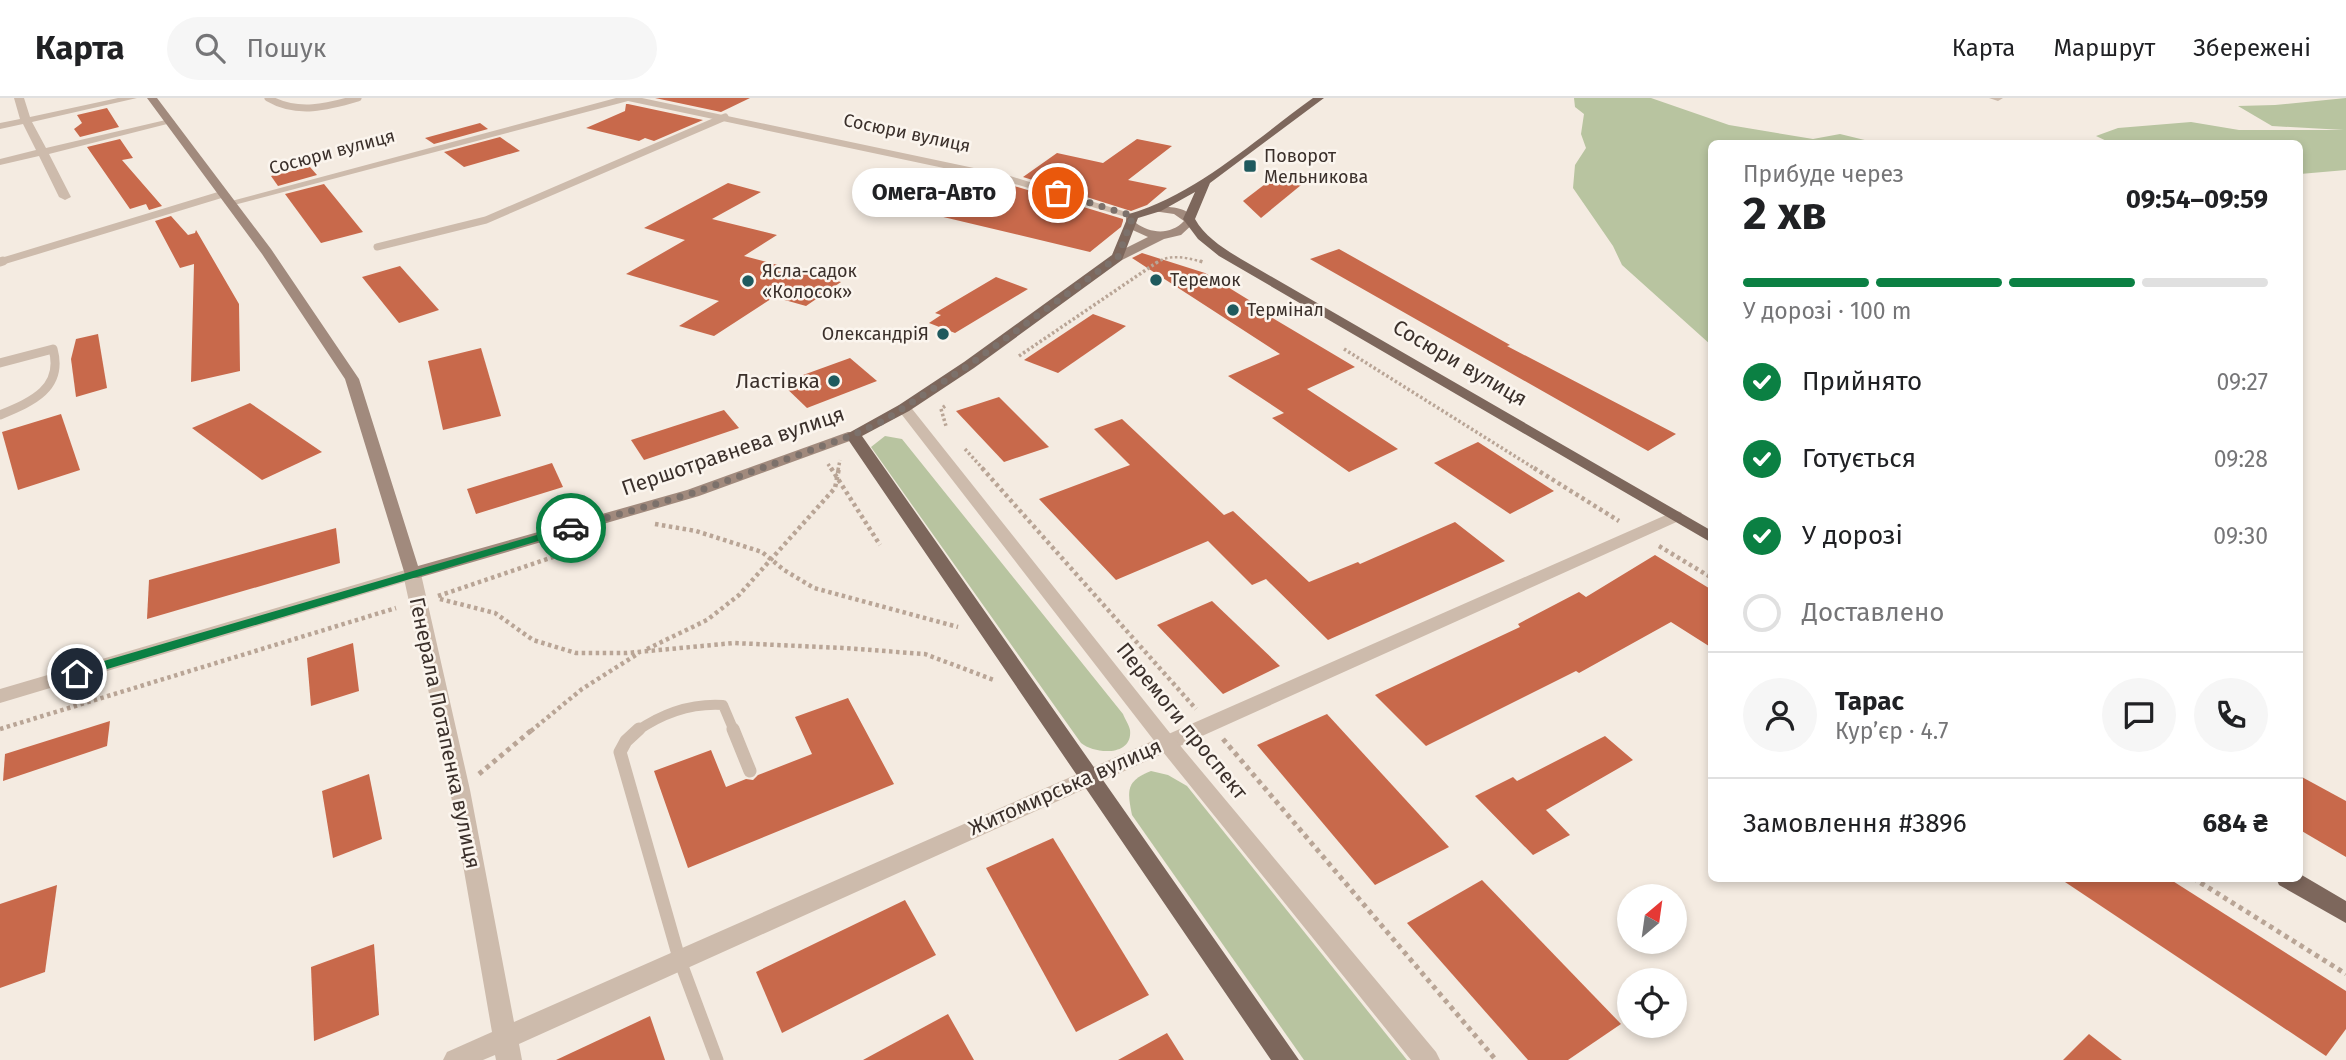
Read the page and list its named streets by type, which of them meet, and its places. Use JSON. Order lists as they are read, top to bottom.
{
  "streets": {
    "main road": ["Сосюри вулиця", "Першотравнева вулиця", "Генерала Потапенка вулиця"],
    "street": ["Перемоги проспект", "Житомирська вулиця"]
  },
  "crossings": [
    ["Сосюри вулиця", "Першотравнева вулиця"],
    ["Сосюри вулиця", "Генерала Потапенка вулиця"],
    ["Сосюри вулиця", "Житомирська вулиця"],
    ["Першотравнева вулиця", "Перемоги проспект"],
    ["Першотравнева вулиця", "Генерала Потапенка вулиця"],
    ["Перемоги проспект", "Житомирська вулиця"],
    ["Генерала Потапенка вулиця", "Житомирська вулиця"]
  ],
  "places": {
    "transit": ["Поворот Мельникова"],
    "other": [
      "Омега-Авто",
      "Теремок",
      "Ясла-садок «Колосок»",
      "Термінал",
      "ОлександріЯ",
      "Ластівка"
    ]
  },
  "north": "top right",
  "page": {
    "header": "Карта",
    "search": "Пошук",
    "nav": ["Карта", "Маршрут", "Збережені"],
    "heading": ["2 хв", "Прибуде через", "09:54–09:59"],
    "panel": [
      "Тарас",
      "Кур’єр · 4.7",
      "Замовлення #3896",
      "684 ₴"
    ],
    "bubble": "Омега-Авто",
    "bar": "У дорозі · 100 m",
    "list": [
      ["Прийнято", "09:27"],
      ["Готується", "09:28"],
      ["У дорозі", "09:30"],
      "Доставлено"
    ]
  }
}
